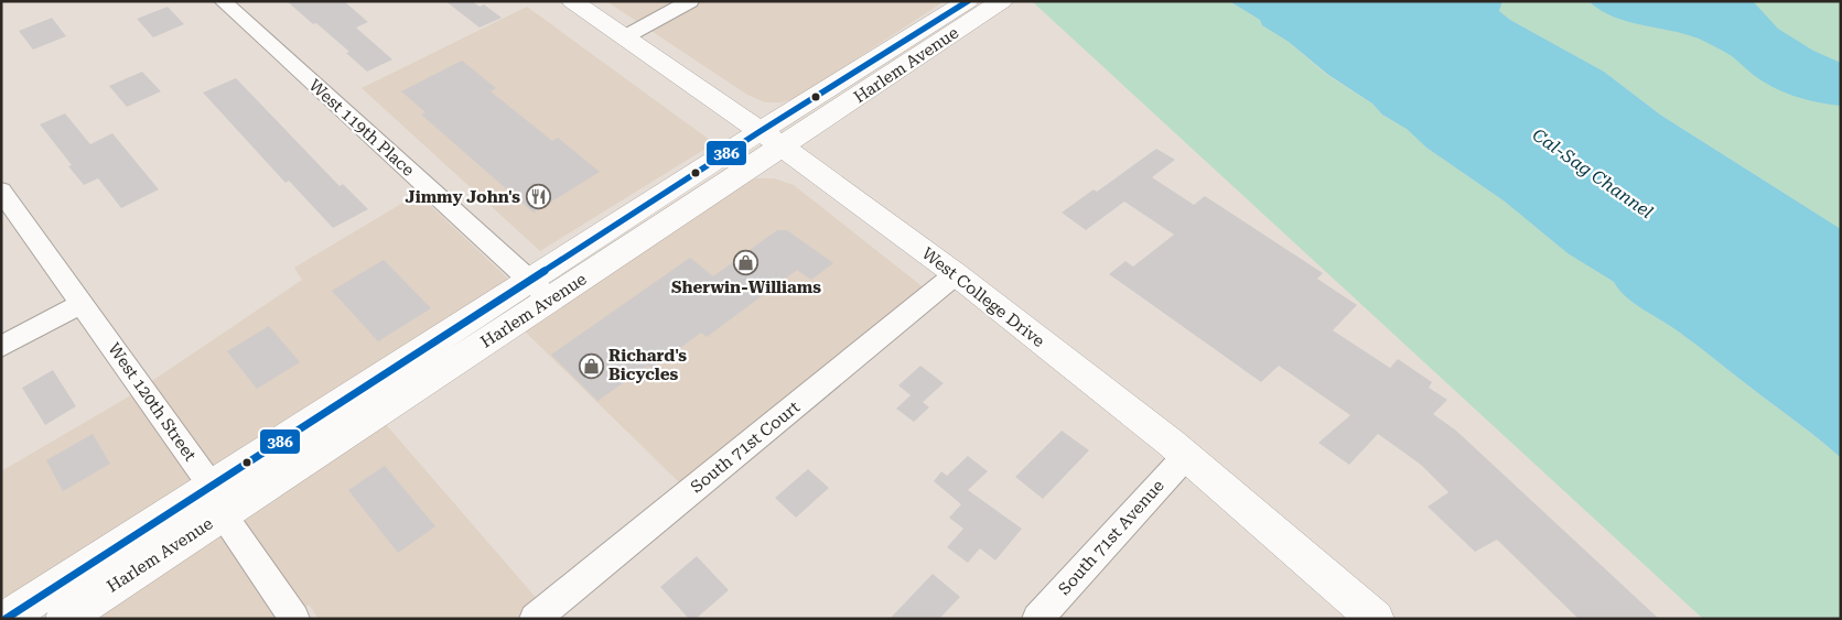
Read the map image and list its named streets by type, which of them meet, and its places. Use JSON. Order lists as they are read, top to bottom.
{
  "streets": {
    "main road": ["Harlem Avenue", "West College Drive"],
    "street": [
      "West 119th Place",
      "West 120th Street",
      "South 71st Court",
      "South 71st Avenue"
    ]
  },
  "crossings": [
    ["Harlem Avenue", "West 119th Place"],
    ["Harlem Avenue", "West College Drive"],
    ["Harlem Avenue", "West 120th Street"],
    ["West College Drive", "South 71st Court"],
    ["West College Drive", "South 71st Avenue"]
  ],
  "water": ["Cal-Sag Channel"],
  "places": {
    "restaurant": ["Jimmy John's"],
    "shop": ["Sherwin-Williams", "Richard's Bicycles"]
  },
  "lines": ["transit line 386"]
}
